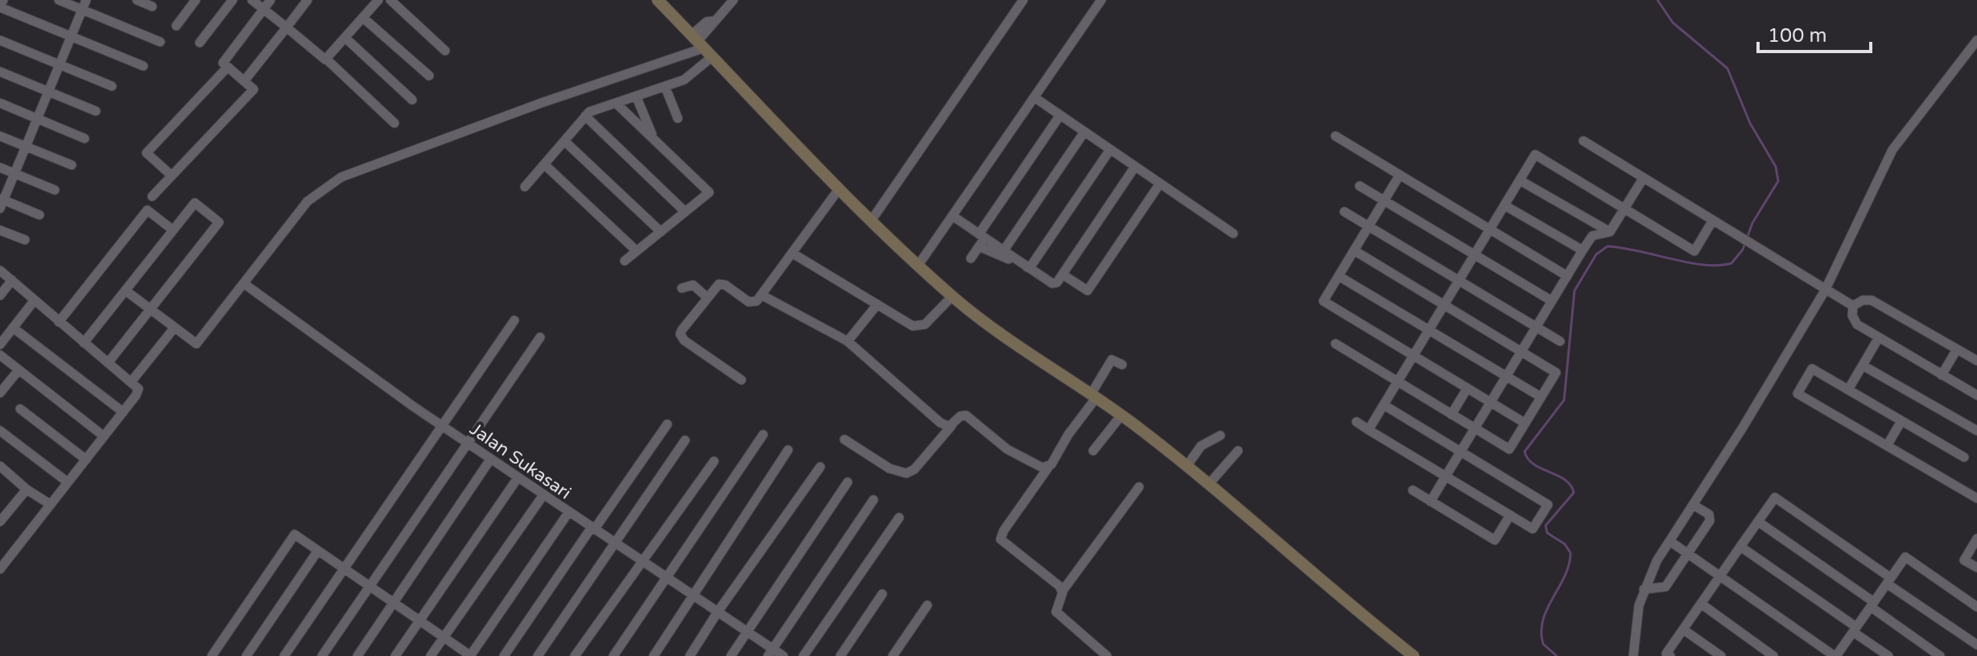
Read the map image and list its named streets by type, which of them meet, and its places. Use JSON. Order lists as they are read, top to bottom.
{
  "streets": {
    "street": ["Jalan Sukasari"]
  },
  "scale_bar": "100 m"
}
